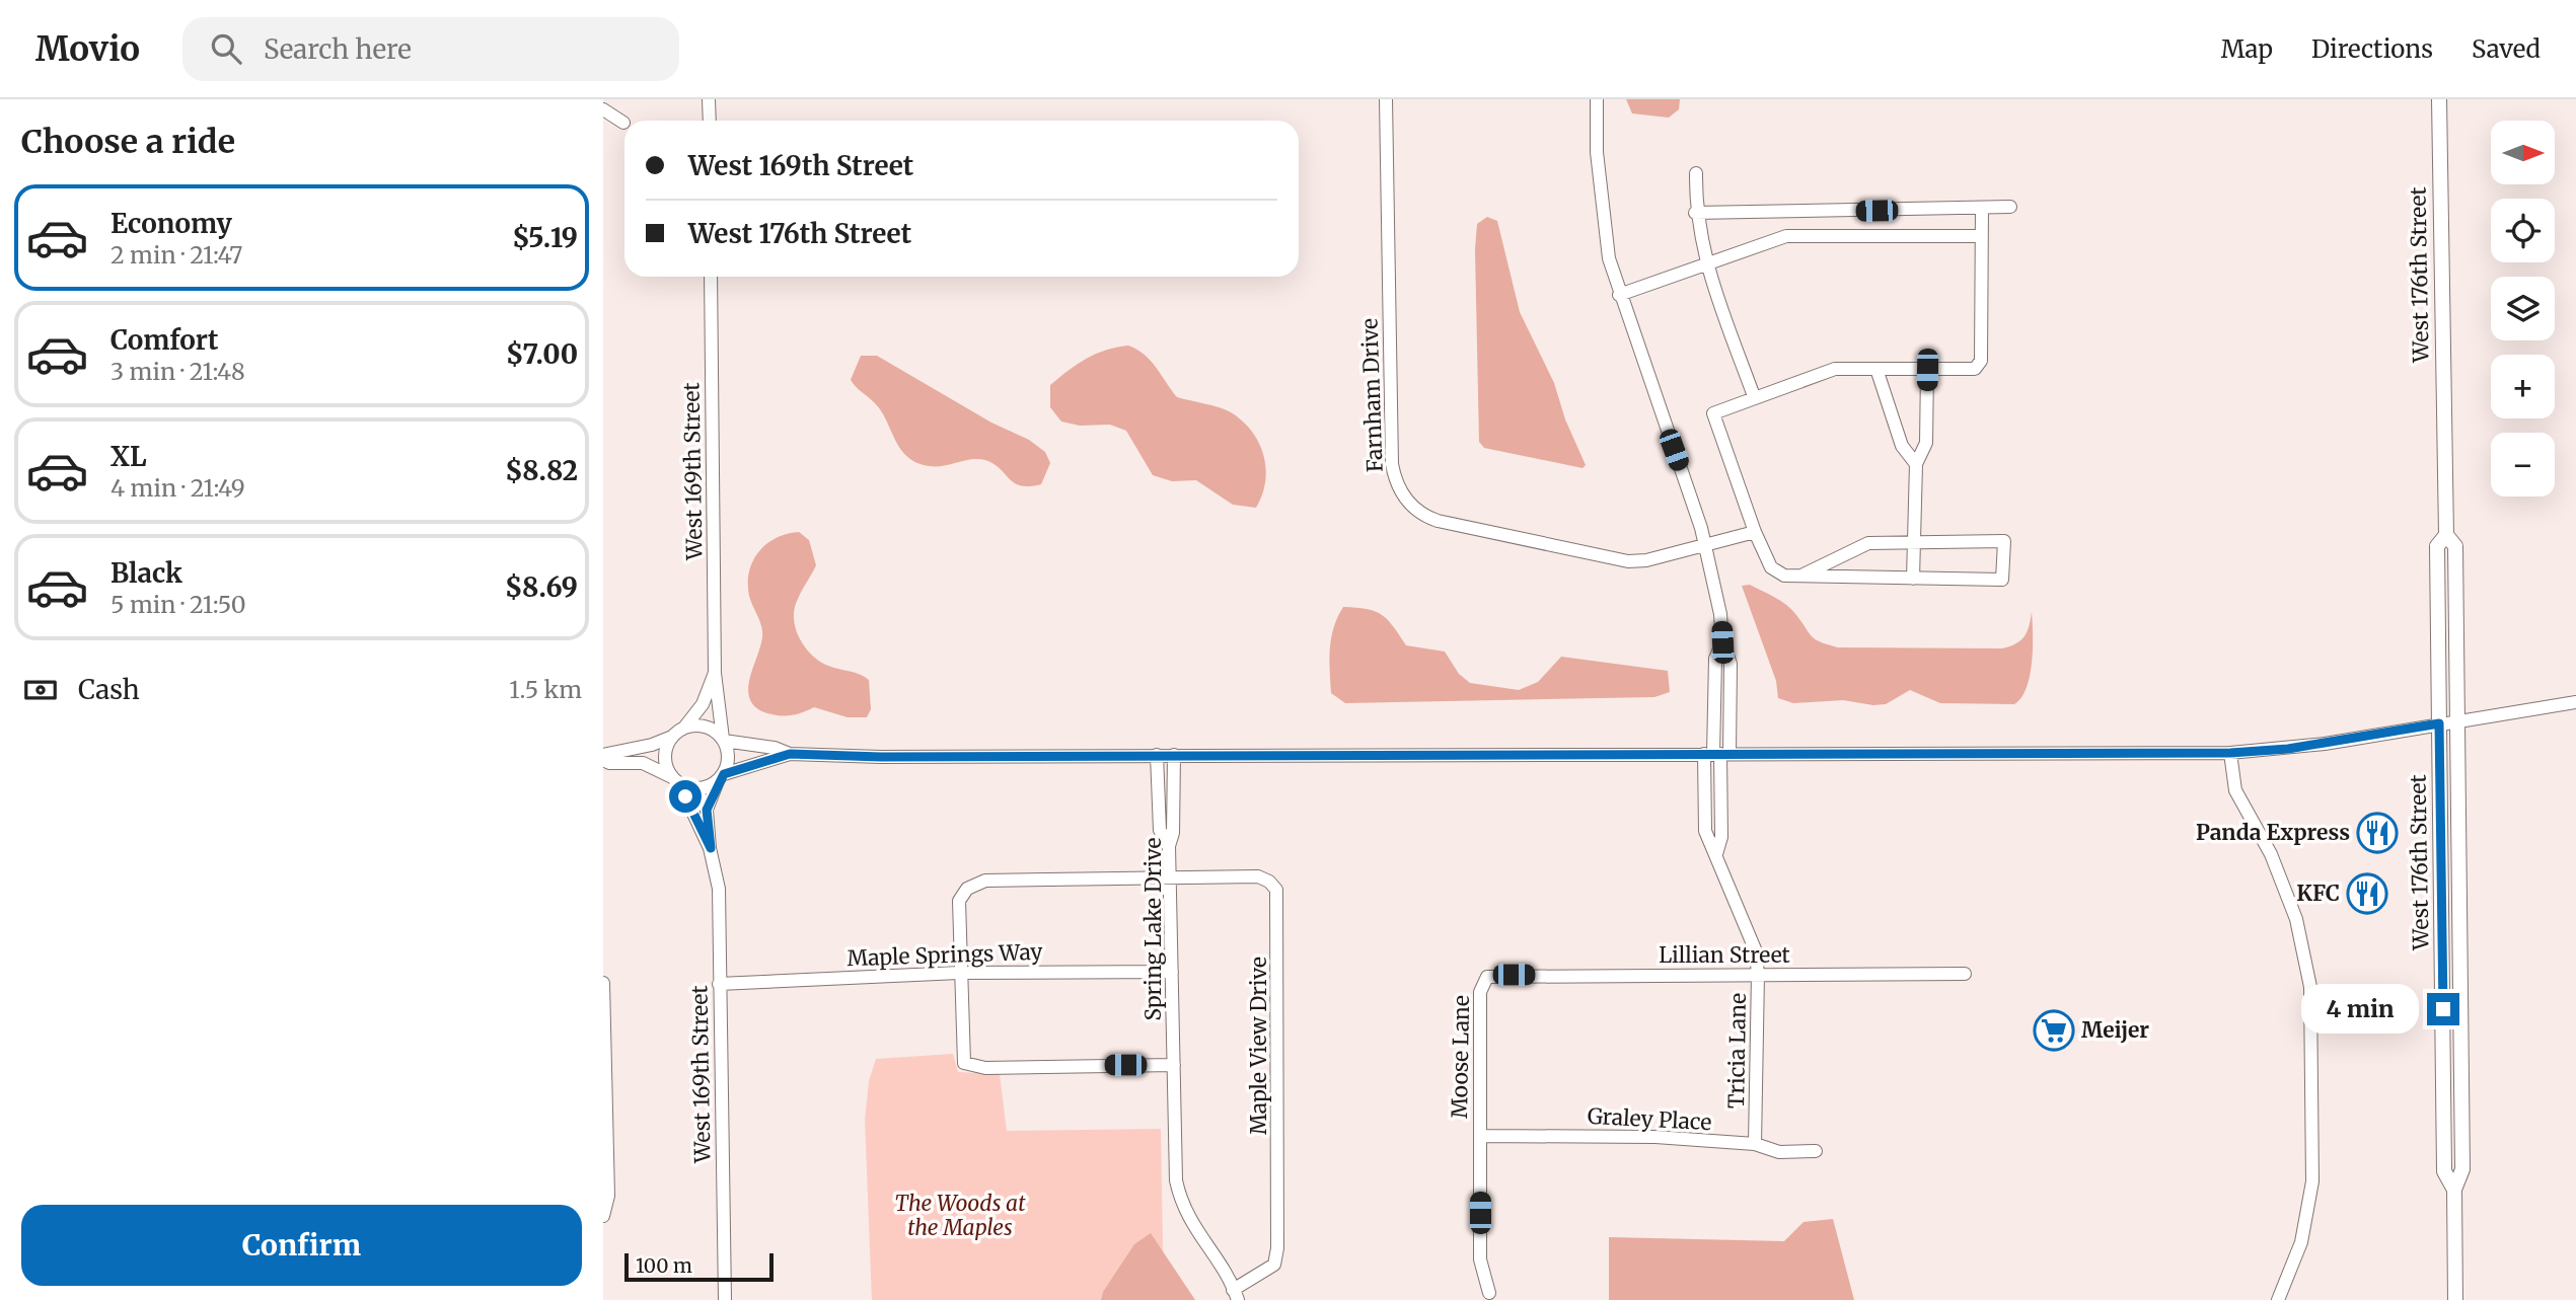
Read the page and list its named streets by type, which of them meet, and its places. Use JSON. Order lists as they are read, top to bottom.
{
  "streets": {
    "main road": ["West 176th Street"],
    "street": [
      "Farnham Drive",
      "West 169th Street",
      "Spring Lake Drive",
      "Maple Springs Way",
      "Lillian Street",
      "Maple View Drive",
      "Tricia Lane",
      "Moose Lane",
      "Graley Place"
    ]
  },
  "crossings": [
    ["Farnham Drive", "Tricia Lane"],
    ["West 169th Street", "Maple Springs Way"],
    ["Spring Lake Drive", "Maple Springs Way"],
    ["Spring Lake Drive", "Maple View Drive"],
    ["Maple Springs Way", "Maple View Drive"],
    ["Lillian Street", "Tricia Lane"],
    ["Lillian Street", "Moose Lane"],
    ["Tricia Lane", "Graley Place"],
    ["Moose Lane", "Graley Place"]
  ],
  "parks": ["The Woods at the Maples"],
  "places": {
    "restaurant": ["Panda Express", "KFC"],
    "supermarket": ["Meijer"]
  },
  "scale_bar": "100 m",
  "north": "right",
  "page": {
    "header": "Movio",
    "search": "Search here",
    "nav": ["Map", "Directions", "Saved"],
    "heading": "Choose a ride",
    "map_buttons": ["+", "−"],
    "banner": ["West 169th Street", "West 176th Street"],
    "list": [
      {
        "name": "Economy",
        "note": "2 min · 21:47",
        "value": "$5.19"
      },
      {
        "name": "Comfort",
        "note": "3 min · 21:48",
        "value": "$7.00"
      },
      {
        "name": "XL",
        "note": "4 min · 21:49",
        "value": "$8.82"
      },
      {
        "name": "Black",
        "note": "5 min · 21:50",
        "value": "$8.69"
      }
    ],
    "pay": ["Cash", "1.5 km"],
    "bubble": "4 min",
    "buttons": "Confirm",
    "scale": "100 m"
  }
}
